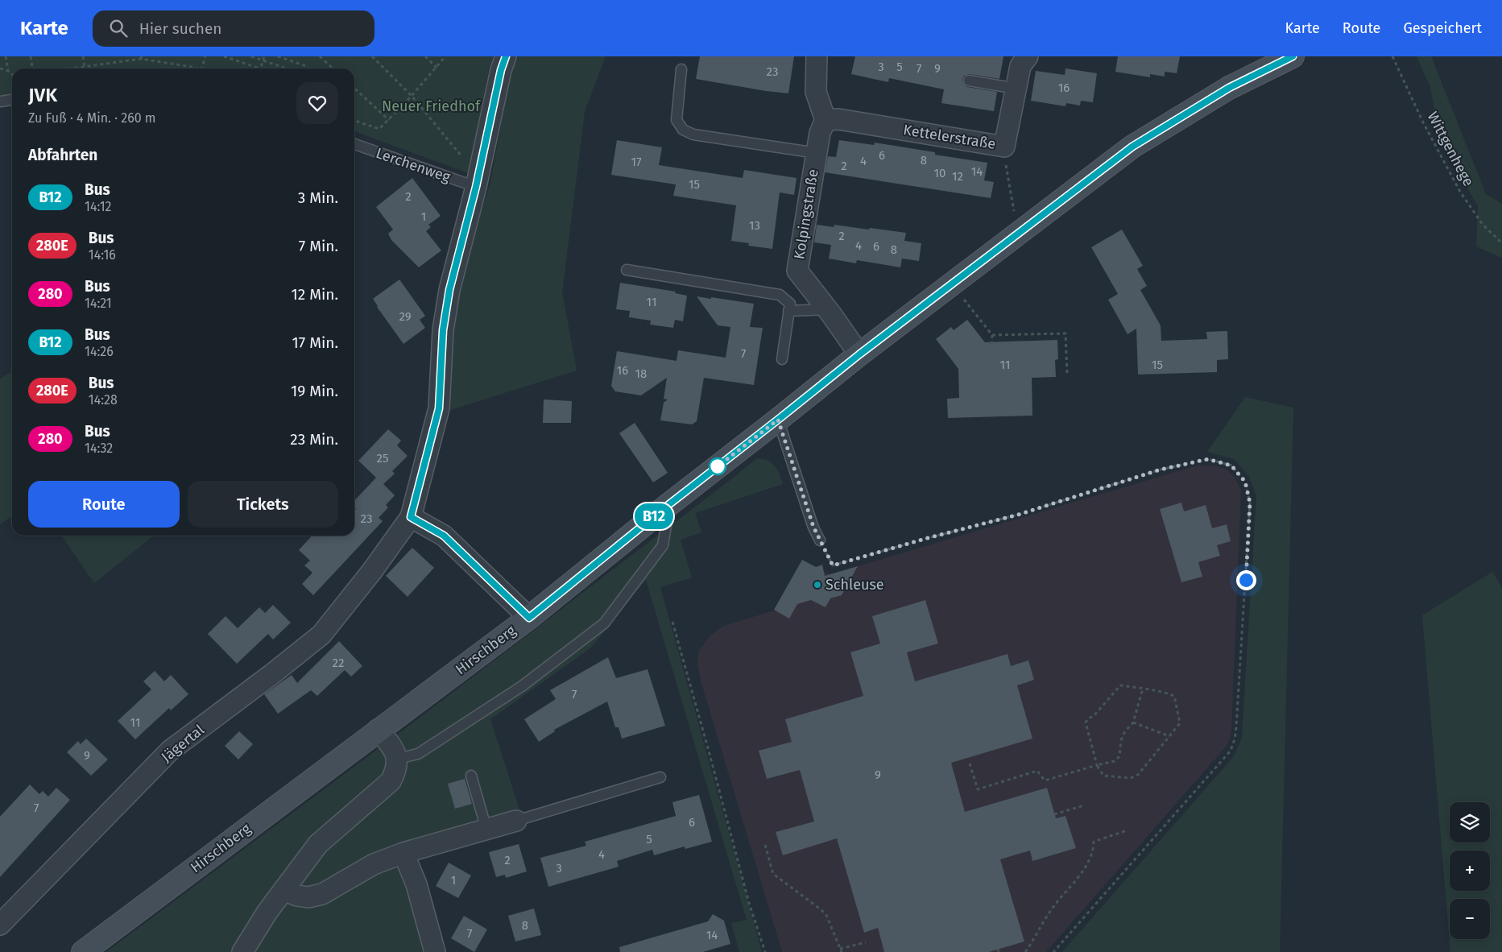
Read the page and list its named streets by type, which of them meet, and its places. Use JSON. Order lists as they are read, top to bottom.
{
  "streets": {
    "street": [
      "Kettelerstraße",
      "Kolpingstraße",
      "Hirschberg",
      "Jägertal"
    ],
    "lane": ["Lerchenweg"],
    "path": ["Wittgenhege"]
  },
  "crossings": [
    ["Kettelerstraße", "Kolpingstraße"],
    ["Kolpingstraße", "Hirschberg"]
  ],
  "parks": ["Neuer Friedhof"],
  "places": ["Schleuse"],
  "lines": ["bus line B12"],
  "house_numbers": [
    "3",
    "5",
    "7",
    "9",
    "23",
    "16",
    "6",
    "8",
    "4",
    "17",
    "2",
    "14",
    "10",
    "12",
    "15",
    "2",
    "1",
    "13",
    "2",
    "4",
    "6",
    "8",
    "11",
    "29",
    "7",
    "11",
    "15",
    "16",
    "18",
    "25",
    "23",
    "22",
    "7",
    "11",
    "9",
    "9",
    "7",
    "6",
    "5",
    "4",
    "2",
    "3",
    "1",
    "8",
    "7",
    "14"
  ],
  "page": {
    "header": "Karte",
    "search": "Hier suchen",
    "nav": ["Karte", "Route", "Gespeichert"],
    "on_map": "B12",
    "heading": [
      ["JVK", "Zu Fuß · 4 Min. · 260 m"],
      "Abfahrten"
    ],
    "list": [
      {
        "mark": "B12",
        "name": "Bus",
        "note": "14:12",
        "value": "3 Min."
      },
      {
        "mark": "280E",
        "name": "Bus",
        "note": "14:16",
        "value": "7 Min."
      },
      {
        "mark": "280",
        "name": "Bus",
        "note": "14:21",
        "value": "12 Min."
      },
      {
        "mark": "B12",
        "name": "Bus",
        "note": "14:26",
        "value": "17 Min."
      },
      {
        "mark": "280E",
        "name": "Bus",
        "note": "14:28",
        "value": "19 Min."
      },
      {
        "mark": "280",
        "name": "Bus",
        "note": "14:32",
        "value": "23 Min."
      }
    ],
    "buttons": ["Route", "Tickets"],
    "map_buttons": ["+", "−"]
  }
}
